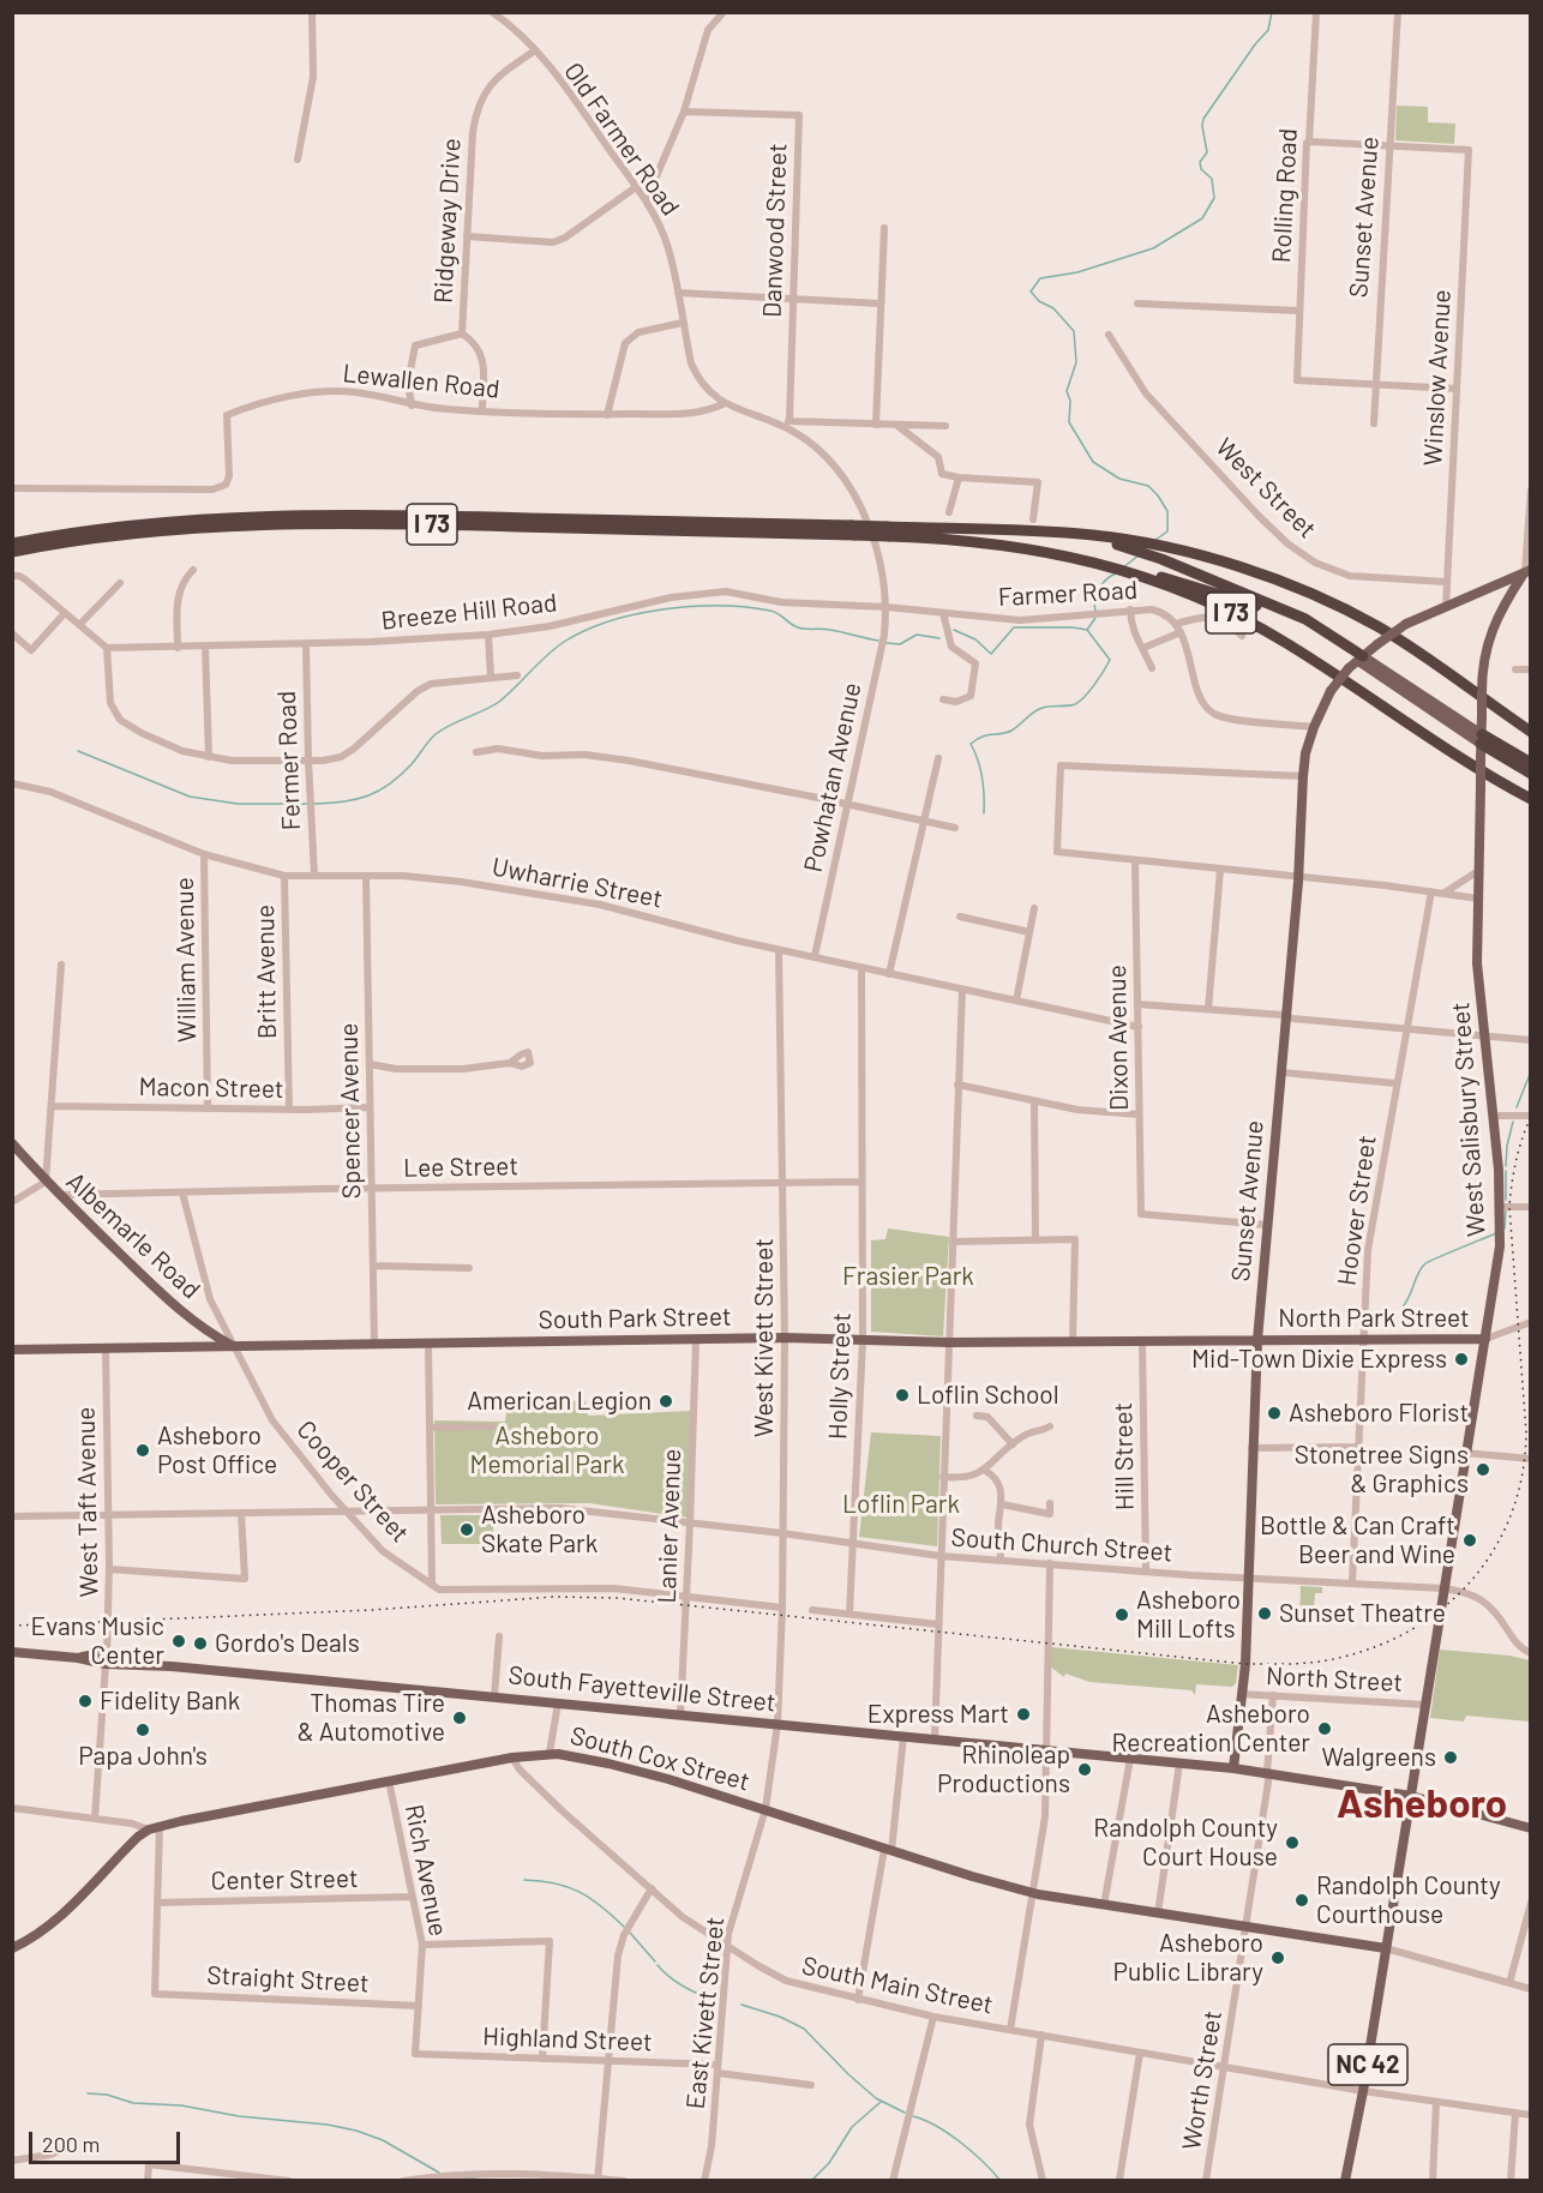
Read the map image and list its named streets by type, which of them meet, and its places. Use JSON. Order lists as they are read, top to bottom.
{
  "streets": {
    "highway": ["I 73"],
    "main road": [
      "Sunset Avenue",
      "West Salisbury Street",
      "Albemarle Road",
      "South Park Street",
      "North Park Street",
      "South Fayetteville Street",
      "South Cox Street",
      "NC 42"
    ],
    "street": [
      "Old Farmer Road",
      "Rolling Road",
      "Ridgeway Drive",
      "Danwood Street",
      "Winslow Avenue",
      "Lewallen Road",
      "West Street",
      "Farmer Road",
      "Breeze Hill Road",
      "Fermer Road",
      "Powhatan Avenue",
      "Uwharrie Street",
      "William Avenue",
      "Britt Avenue",
      "Dixon Avenue",
      "Macon Street",
      "Spencer Avenue",
      "Lee Street",
      "Hoover Street",
      "West Kivett Street",
      "Holly Street",
      "Hill Street",
      "Cooper Street",
      "West Taft Avenue",
      "Lanier Avenue",
      "South Church Street",
      "North Street",
      "Rich Avenue",
      "Center Street",
      "Straight Street",
      "South Main Street",
      "East Kivett Street",
      "Highland Street",
      "Worth Street"
    ]
  },
  "crossings": [
    ["Old Farmer Road", "Ridgeway Drive"],
    ["Old Farmer Road", "Lewallen Road"],
    ["Old Farmer Road", "Farmer Road"],
    ["Old Farmer Road", "Breeze Hill Road"],
    ["Old Farmer Road", "Powhatan Avenue"],
    ["Rolling Road", "Sunset Avenue"],
    ["Sunset Avenue", "Winslow Avenue"],
    ["Sunset Avenue", "Dixon Avenue"],
    ["Sunset Avenue", "West Salisbury Street"],
    ["Sunset Avenue", "South Park Street"],
    ["Sunset Avenue", "North Park Street"],
    ["Sunset Avenue", "South Church Street"],
    ["Sunset Avenue", "North Street"],
    ["Sunset Avenue", "South Fayetteville Street"],
    ["Ridgeway Drive", "Lewallen Road"],
    ["Winslow Avenue", "West Street"],
    ["Farmer Road", "Breeze Hill Road"],
    ["Farmer Road", "Powhatan Avenue"],
    ["Breeze Hill Road", "Fermer Road"],
    ["Breeze Hill Road", "Powhatan Avenue"],
    ["Fermer Road", "Uwharrie Street"],
    ["Powhatan Avenue", "Uwharrie Street"],
    ["Uwharrie Street", "William Avenue"],
    ["Uwharrie Street", "Britt Avenue"],
    ["Uwharrie Street", "Dixon Avenue"],
    ["Uwharrie Street", "Spencer Avenue"],
    ["Uwharrie Street", "West Kivett Street"],
    ["Uwharrie Street", "Holly Street"],
    ["William Avenue", "Macon Street"],
    ["Britt Avenue", "Macon Street"],
    ["Macon Street", "Spencer Avenue"],
    ["Spencer Avenue", "Lee Street"],
    ["Spencer Avenue", "South Park Street"],
    ["West Salisbury Street", "North Park Street"],
    ["West Salisbury Street", "South Church Street"],
    ["West Salisbury Street", "North Street"],
    ["West Salisbury Street", "South Fayetteville Street"],
    ["West Salisbury Street", "NC 42"],
    ["Lee Street", "Albemarle Road"],
    ["Lee Street", "West Kivett Street"],
    ["Lee Street", "Holly Street"],
    ["Lee Street", "Cooper Street"],
    ["Hoover Street", "North Park Street"],
    ["Hoover Street", "South Church Street"],
    ["Albemarle Road", "South Park Street"],
    ["Albemarle Road", "Cooper Street"],
    ["South Park Street", "North Park Street"],
    ["South Park Street", "West Kivett Street"],
    ["South Park Street", "Holly Street"],
    ["South Park Street", "Hill Street"],
    ["South Park Street", "Cooper Street"],
    ["South Park Street", "West Taft Avenue"],
    ["South Park Street", "Lanier Avenue"],
    ["West Kivett Street", "South Church Street"],
    ["West Kivett Street", "South Fayetteville Street"],
    ["West Kivett Street", "East Kivett Street"],
    ["Holly Street", "South Church Street"],
    ["Hill Street", "South Church Street"],
    ["Cooper Street", "South Church Street"],
    ["West Taft Avenue", "South Church Street"],
    ["West Taft Avenue", "South Fayetteville Street"],
    ["Lanier Avenue", "South Church Street"],
    ["Lanier Avenue", "South Fayetteville Street"],
    ["North Street", "Worth Street"],
    ["South Fayetteville Street", "East Kivett Street"],
    ["South Fayetteville Street", "NC 42"],
    ["South Fayetteville Street", "Worth Street"],
    ["South Cox Street", "Rich Avenue"],
    ["South Cox Street", "South Main Street"],
    ["South Cox Street", "East Kivett Street"],
    ["South Cox Street", "NC 42"],
    ["South Cox Street", "Worth Street"],
    ["Rich Avenue", "Center Street"],
    ["Rich Avenue", "Straight Street"],
    ["Rich Avenue", "Highland Street"],
    ["Center Street", "Straight Street"],
    ["South Main Street", "East Kivett Street"],
    ["South Main Street", "NC 42"],
    ["South Main Street", "Worth Street"],
    ["East Kivett Street", "Highland Street"]
  ],
  "districts": ["Asheboro"],
  "parks": ["Frasier Park", "Asheboro Memorial Park", "Loflin Park"],
  "places": [
    "Mid-Town Dixie Express",
    "Loflin School",
    "American Legion",
    "Asheboro Florist",
    "Asheboro Post Office",
    "Stonetree Signs & Graphics",
    "Asheboro Skate Park",
    "Bottle & Can Craft Beer and Wine",
    "Sunset Theatre",
    "Asheboro Mill Lofts",
    "Evans Music Center",
    "Gordo's Deals",
    "Fidelity Bank",
    "Express Mart",
    "Thomas Tire & Automotive",
    "Asheboro Recreation Center",
    "Papa John's",
    "Walgreens",
    "Rhinoleap Productions",
    "Randolph County Court House",
    "Randolph County Courthouse",
    "Asheboro Public Library"
  ],
  "scale_bar": "200 m"
}
